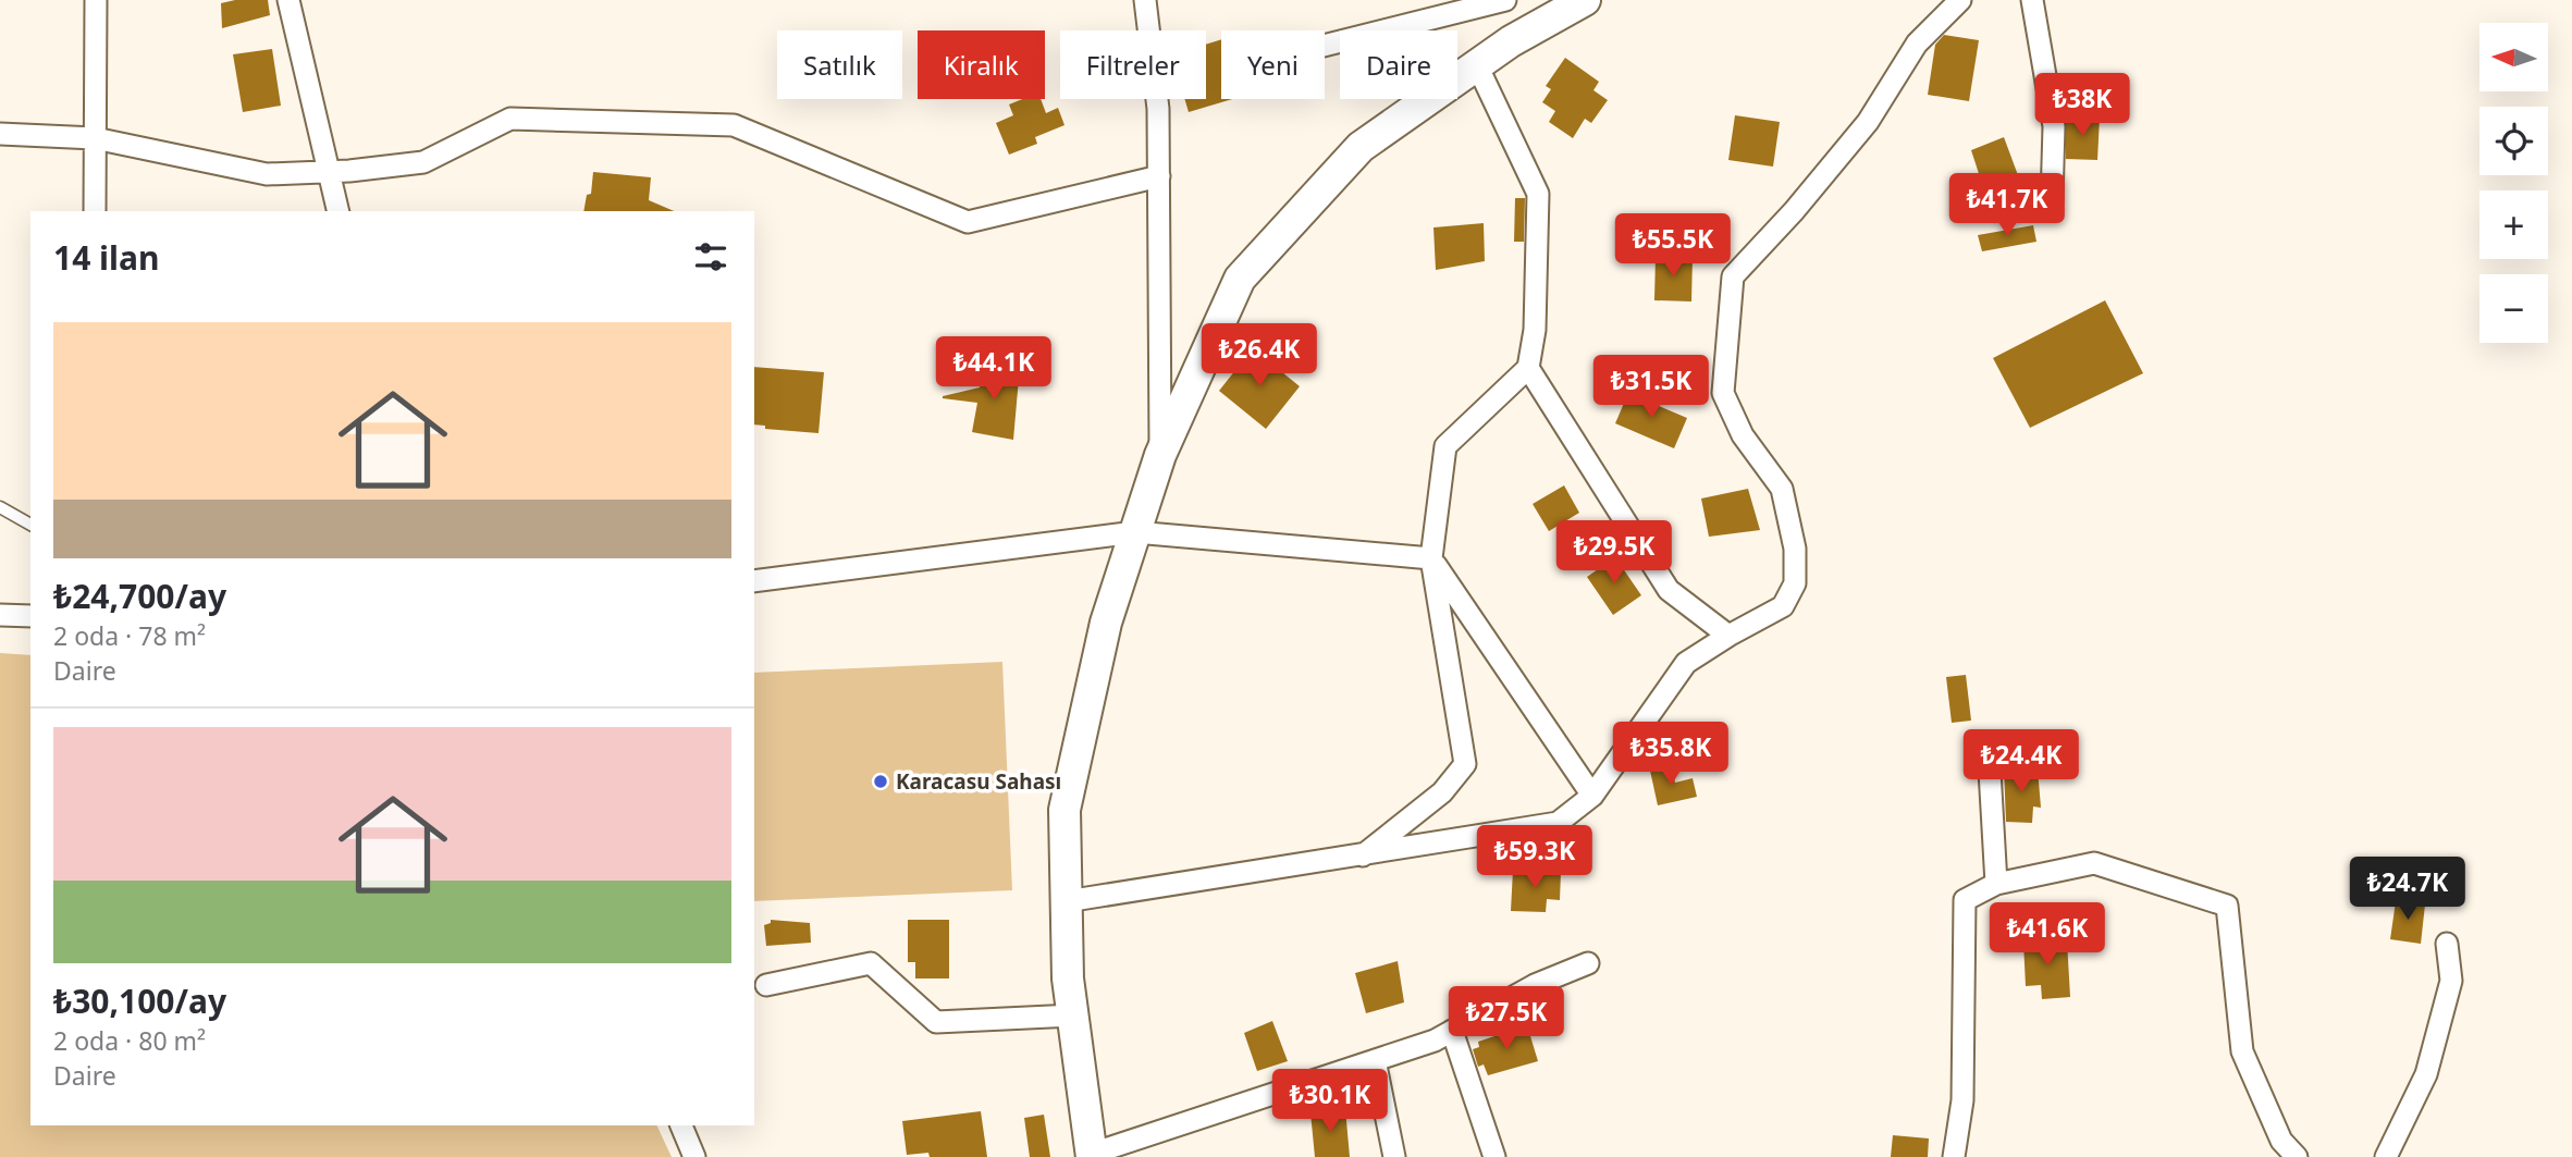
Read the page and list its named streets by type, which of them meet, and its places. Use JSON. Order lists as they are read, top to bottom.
{
  "places": ["Karacasu Sahası"],
  "north": "left",
  "page": {
    "map_buttons": ["+", "−"],
    "chip": [
      "Satılık",
      "Kiralık",
      "Filtreler",
      "Yeni",
      "Daire"
    ],
    "price": [
      "₺38K",
      "₺41.7K",
      "₺55.5K",
      "₺26.4K",
      "₺44.1K",
      "₺31.5K",
      "₺29.5K",
      "₺35.8K",
      "₺24.4K",
      "₺59.3K",
      "₺24.7K",
      "₺41.6K",
      "₺27.5K",
      "₺30.1K"
    ],
    "heading": "14 ilan",
    "list": [
      {
        "name": "₺24,700/ay",
        "note": "2 oda · 78 m² · Daire"
      },
      {
        "name": "₺30,100/ay",
        "note": "2 oda · 80 m² · Daire"
      }
    ]
  }
}
